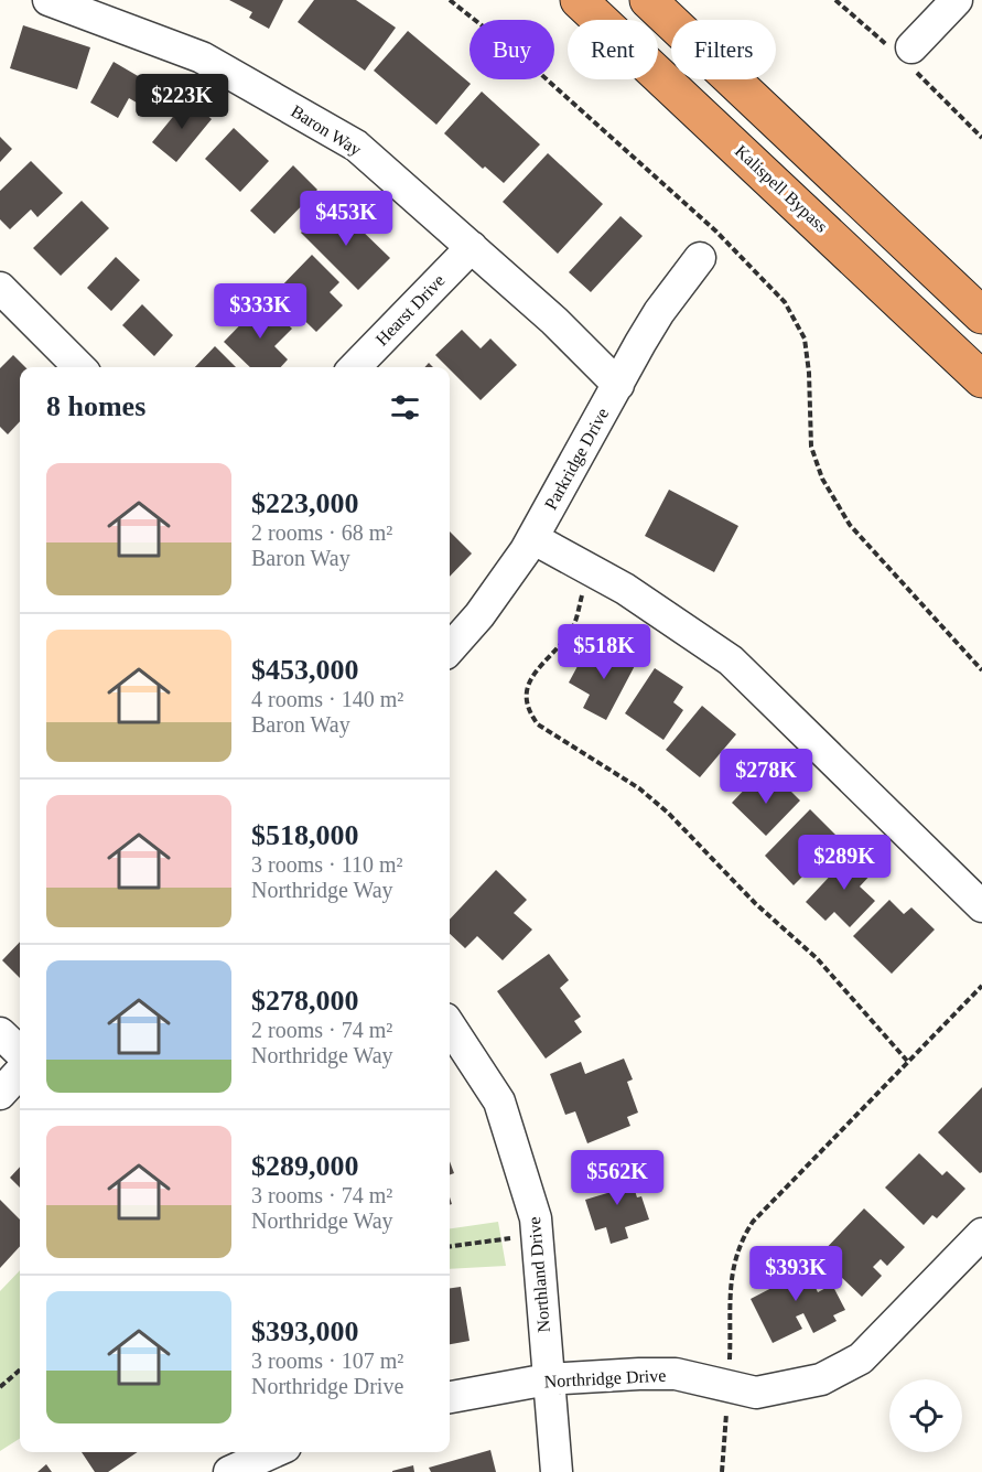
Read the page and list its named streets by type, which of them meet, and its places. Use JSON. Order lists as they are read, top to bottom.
{
  "streets": {
    "highway": ["Kalispell Bypass"],
    "street": [
      "Baron Way",
      "Hearst Drive",
      "Parkridge Drive",
      "Northland Drive",
      "Northridge Drive"
    ]
  },
  "crossings": [
    ["Baron Way", "Hearst Drive"],
    ["Baron Way", "Parkridge Drive"],
    ["Northland Drive", "Northridge Drive"]
  ],
  "page": {
    "chip": ["Buy", "Rent", "Filters"],
    "price": [
      "$223K",
      "$453K",
      "$333K",
      "$518K",
      "$278K",
      "$289K",
      "$562K",
      "$393K"
    ],
    "heading": "8 homes",
    "list": [
      {
        "name": "$223,000",
        "note": "2 rooms · 68 m² · Baron Way"
      },
      {
        "name": "$453,000",
        "note": "4 rooms · 140 m² · Baron Way"
      },
      {
        "name": "$518,000",
        "note": "3 rooms · 110 m² · Northridge Way"
      },
      {
        "name": "$278,000",
        "note": "2 rooms · 74 m² · Northridge Way"
      },
      {
        "name": "$289,000",
        "note": "3 rooms · 74 m² · Northridge Way"
      },
      {
        "name": "$393,000",
        "note": "3 rooms · 107 m² · Northridge Drive"
      }
    ]
  }
}
